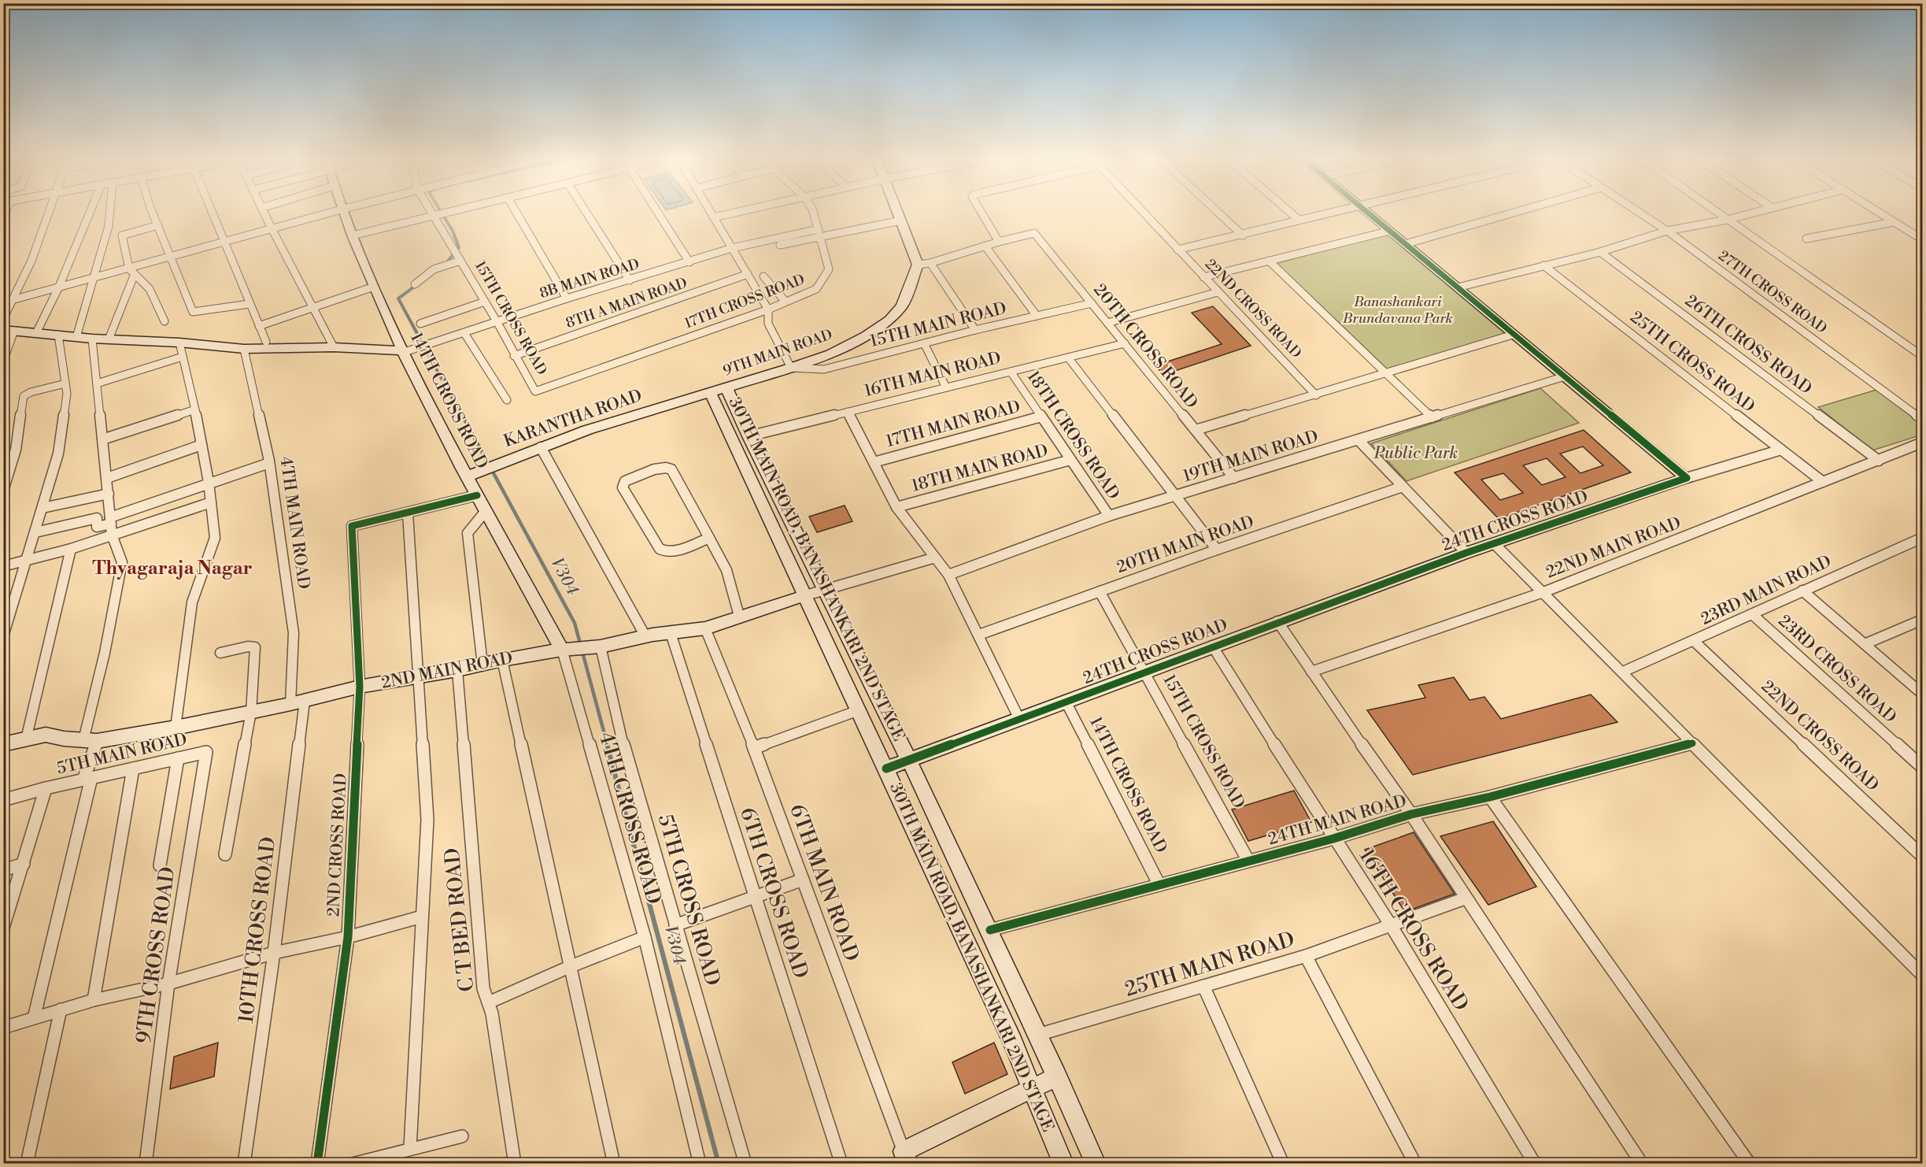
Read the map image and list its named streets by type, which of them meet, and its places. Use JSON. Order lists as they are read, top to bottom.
{
  "streets": {
    "main road": [
      "9TH MAIN ROAD",
      "14TH CROSS ROAD",
      "KARANTHA ROAD",
      "24TH CROSS ROAD",
      "30TH MAIN ROAD, BANASHANKARI 2ND STAGE",
      "2ND MAIN ROAD"
    ],
    "street": [
      "8B MAIN ROAD",
      "27TH CROSS ROAD",
      "17TH CROSS ROAD",
      "8TH A MAIN ROAD",
      "22ND CROSS ROAD",
      "15TH CROSS ROAD",
      "15TH MAIN ROAD",
      "26TH CROSS ROAD",
      "20TH CROSS ROAD",
      "25TH CROSS ROAD",
      "16TH MAIN ROAD",
      "17TH MAIN ROAD",
      "18TH CROSS ROAD",
      "19TH MAIN ROAD",
      "18TH MAIN ROAD",
      "4TH MAIN ROAD",
      "20TH MAIN ROAD",
      "22ND MAIN ROAD",
      "23RD MAIN ROAD",
      "23RD CROSS ROAD",
      "5TH MAIN ROAD",
      "4TH CROSS ROAD",
      "24TH MAIN ROAD",
      "2ND CROSS ROAD",
      "6TH MAIN ROAD",
      "6TH CROSS ROAD",
      "5TH CROSS ROAD",
      "C T BED ROAD",
      "10TH CROSS ROAD",
      "16TH CROSS ROAD",
      "9TH CROSS ROAD",
      "25TH MAIN ROAD"
    ]
  },
  "crossings": [
    ["8B MAIN ROAD", "17TH CROSS ROAD"],
    ["8B MAIN ROAD", "15TH CROSS ROAD"],
    ["8B MAIN ROAD", "14TH CROSS ROAD"],
    ["17TH CROSS ROAD", "15TH CROSS ROAD"],
    ["8TH A MAIN ROAD", "15TH CROSS ROAD"],
    ["22ND CROSS ROAD", "23RD MAIN ROAD"],
    ["15TH CROSS ROAD", "24TH CROSS ROAD"],
    ["15TH CROSS ROAD", "20TH MAIN ROAD"],
    ["15TH CROSS ROAD", "24TH MAIN ROAD"],
    ["15TH MAIN ROAD", "20TH CROSS ROAD"],
    ["15TH MAIN ROAD", "9TH MAIN ROAD"],
    ["26TH CROSS ROAD", "22ND MAIN ROAD"],
    ["20TH CROSS ROAD", "16TH MAIN ROAD"],
    ["20TH CROSS ROAD", "19TH MAIN ROAD"],
    ["9TH MAIN ROAD", "KARANTHA ROAD"],
    ["9TH MAIN ROAD", "30TH MAIN ROAD, BANASHANKARI 2ND STAGE"],
    ["25TH CROSS ROAD", "22ND MAIN ROAD"],
    ["16TH MAIN ROAD", "18TH CROSS ROAD"],
    ["16TH MAIN ROAD", "30TH MAIN ROAD, BANASHANKARI 2ND STAGE"],
    ["14TH CROSS ROAD", "KARANTHA ROAD"],
    ["14TH CROSS ROAD", "24TH CROSS ROAD"],
    ["14TH CROSS ROAD", "2ND MAIN ROAD"],
    ["14TH CROSS ROAD", "4TH CROSS ROAD"],
    ["14TH CROSS ROAD", "24TH MAIN ROAD"],
    ["14TH CROSS ROAD", "5TH CROSS ROAD"],
    ["17TH MAIN ROAD", "18TH CROSS ROAD"],
    ["18TH CROSS ROAD", "19TH MAIN ROAD"],
    ["18TH CROSS ROAD", "18TH MAIN ROAD"],
    ["24TH CROSS ROAD", "30TH MAIN ROAD, BANASHANKARI 2ND STAGE"],
    ["24TH CROSS ROAD", "16TH CROSS ROAD"],
    ["4TH MAIN ROAD", "2ND MAIN ROAD"],
    ["4TH MAIN ROAD", "10TH CROSS ROAD"],
    ["30TH MAIN ROAD, BANASHANKARI 2ND STAGE", "2ND MAIN ROAD"],
    ["30TH MAIN ROAD, BANASHANKARI 2ND STAGE", "24TH MAIN ROAD"],
    ["30TH MAIN ROAD, BANASHANKARI 2ND STAGE", "25TH MAIN ROAD"],
    ["23RD MAIN ROAD", "23RD CROSS ROAD"],
    ["2ND MAIN ROAD", "4TH CROSS ROAD"],
    ["2ND MAIN ROAD", "2ND CROSS ROAD"],
    ["2ND MAIN ROAD", "6TH MAIN ROAD"],
    ["2ND MAIN ROAD", "6TH CROSS ROAD"],
    ["2ND MAIN ROAD", "5TH CROSS ROAD"],
    ["2ND MAIN ROAD", "C T BED ROAD"],
    ["2ND MAIN ROAD", "10TH CROSS ROAD"],
    ["5TH MAIN ROAD", "9TH CROSS ROAD"],
    ["4TH CROSS ROAD", "5TH CROSS ROAD"],
    ["24TH MAIN ROAD", "16TH CROSS ROAD"],
    ["16TH CROSS ROAD", "25TH MAIN ROAD"]
  ],
  "districts": ["Thyagaraja Nagar"],
  "water": ["V304"],
  "parks": ["Banashankari Brundavana Park", "Public Park"]
}
